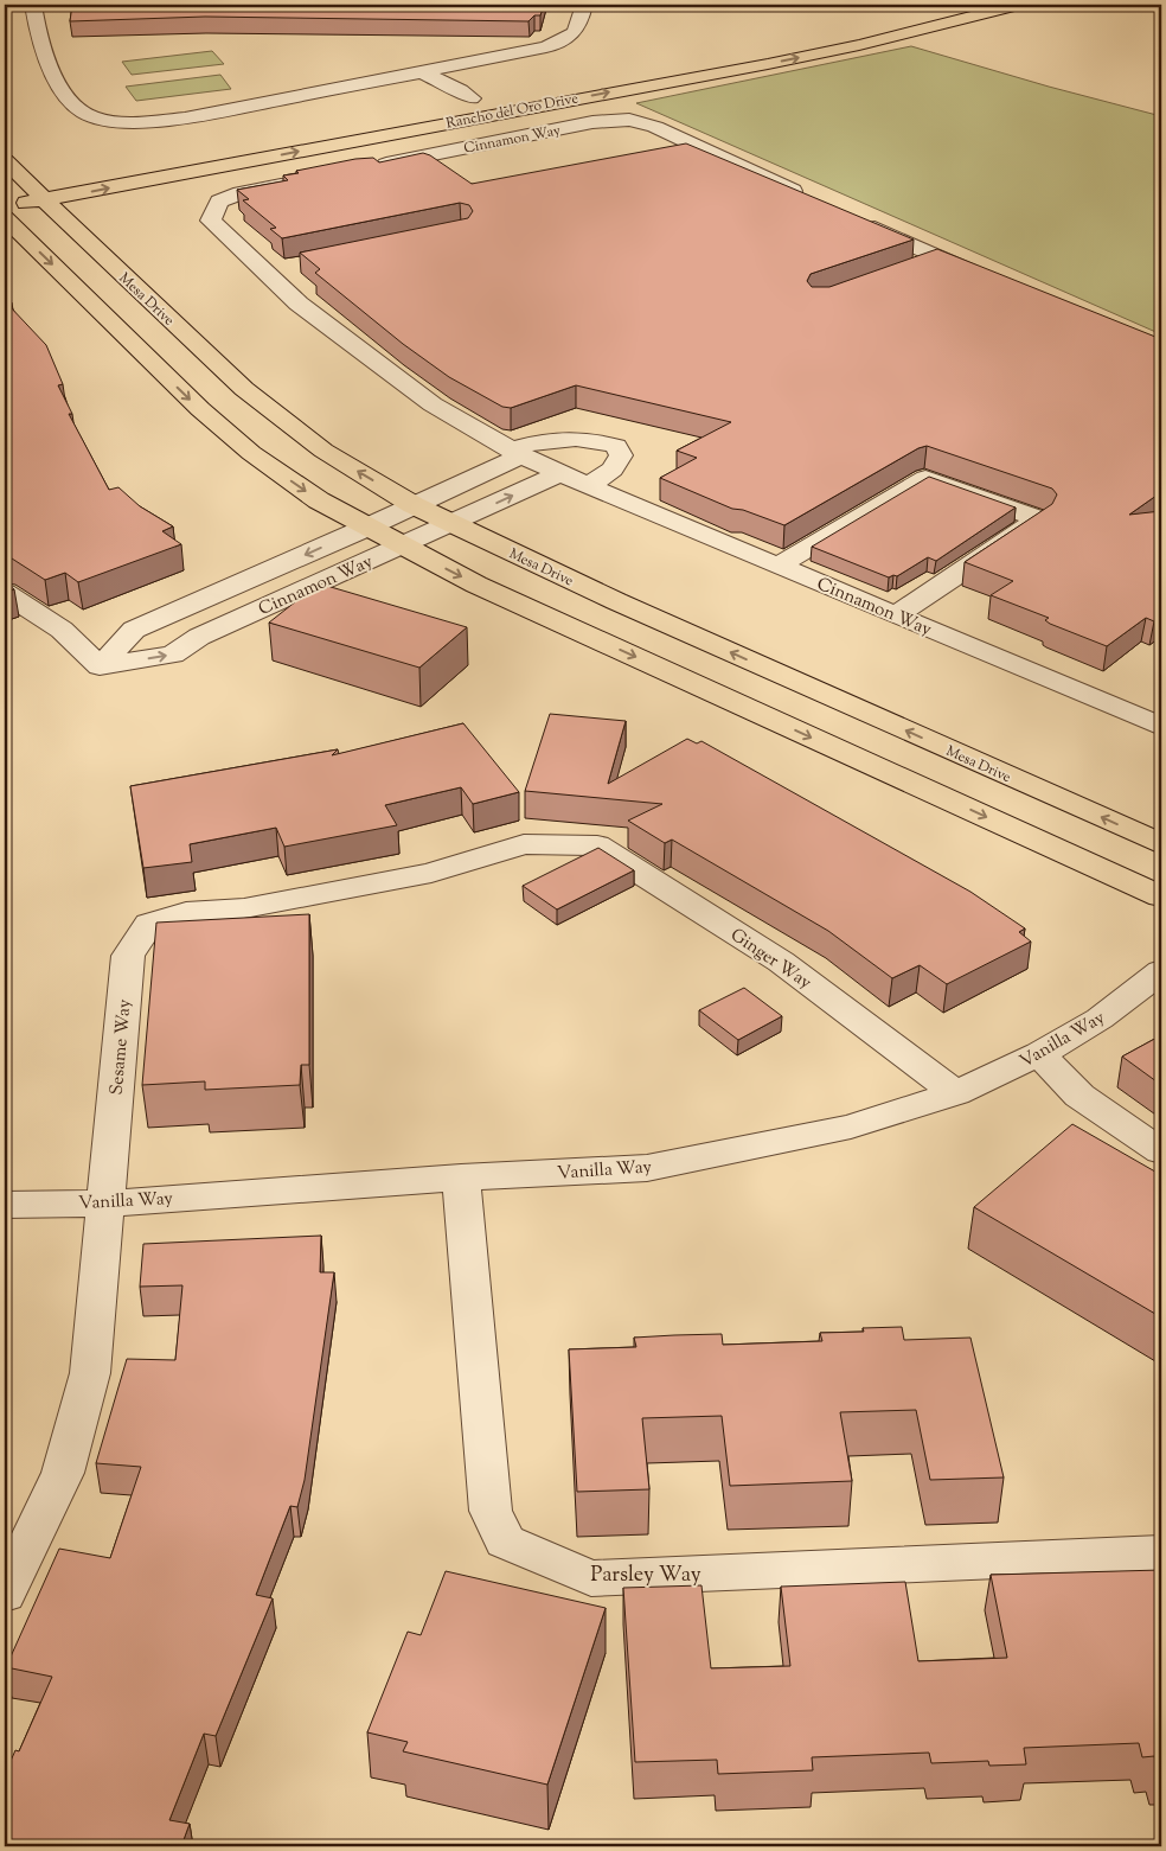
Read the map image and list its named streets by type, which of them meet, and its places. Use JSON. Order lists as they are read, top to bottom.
{
  "streets": {
    "main road": ["Rancho del Oro Drive", "Mesa Drive"],
    "street": [
      "Cinnamon Way",
      "Ginger Way",
      "Vanilla Way",
      "Sesame Way",
      "Parsley Way"
    ]
  },
  "crossings": [
    ["Rancho del Oro Drive", "Mesa Drive"],
    ["Cinnamon Way", "Mesa Drive"],
    ["Ginger Way", "Vanilla Way"],
    ["Ginger Way", "Sesame Way"],
    ["Vanilla Way", "Sesame Way"],
    ["Vanilla Way", "Parsley Way"]
  ],
  "one_way": ["Rancho del Oro Drive"]
}
